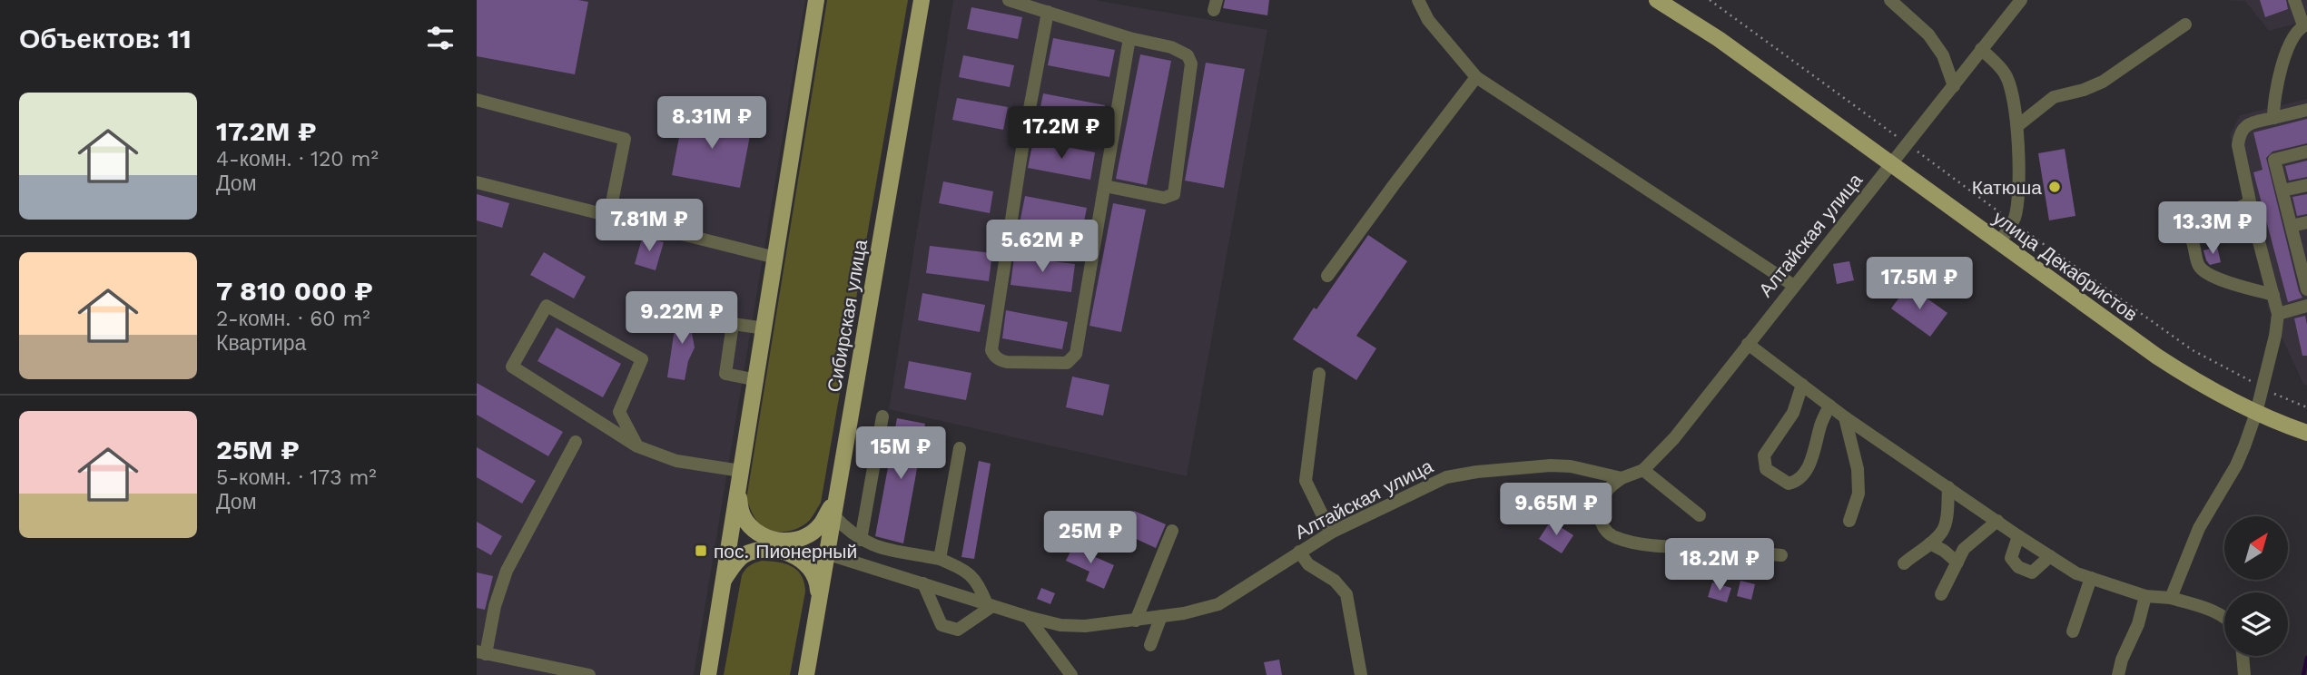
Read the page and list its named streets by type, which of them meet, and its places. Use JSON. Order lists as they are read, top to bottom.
{
  "streets": {
    "main road": ["улица Декабристов", "Сибирская улица"],
    "street": ["Алтайская улица"]
  },
  "crossings": [
    ["Алтайская улица", "улица Декабристов"],
    ["Алтайская улица", "Сибирская улица"]
  ],
  "places": {
    "other": ["Катюша"],
    "transit": ["пос. Пионерный"]
  },
  "north": "top right",
  "page": {
    "heading": "Объектов: 11",
    "list": [
      {
        "name": "17.2M ₽",
        "note": "4-комн. · 120 m² · Дом"
      },
      {
        "name": "7 810 000 ₽",
        "note": "2-комн. · 60 m² · Квартира"
      },
      {
        "name": "25M ₽",
        "note": "5-комн. · 173 m² · Дом"
      }
    ],
    "price": [
      "8.31M ₽",
      "17.2M ₽",
      "7.81M ₽",
      "13.3M ₽",
      "5.62M ₽",
      "17.5M ₽",
      "9.22M ₽",
      "15M ₽",
      "9.65M ₽",
      "25M ₽",
      "18.2M ₽"
    ]
  }
}
